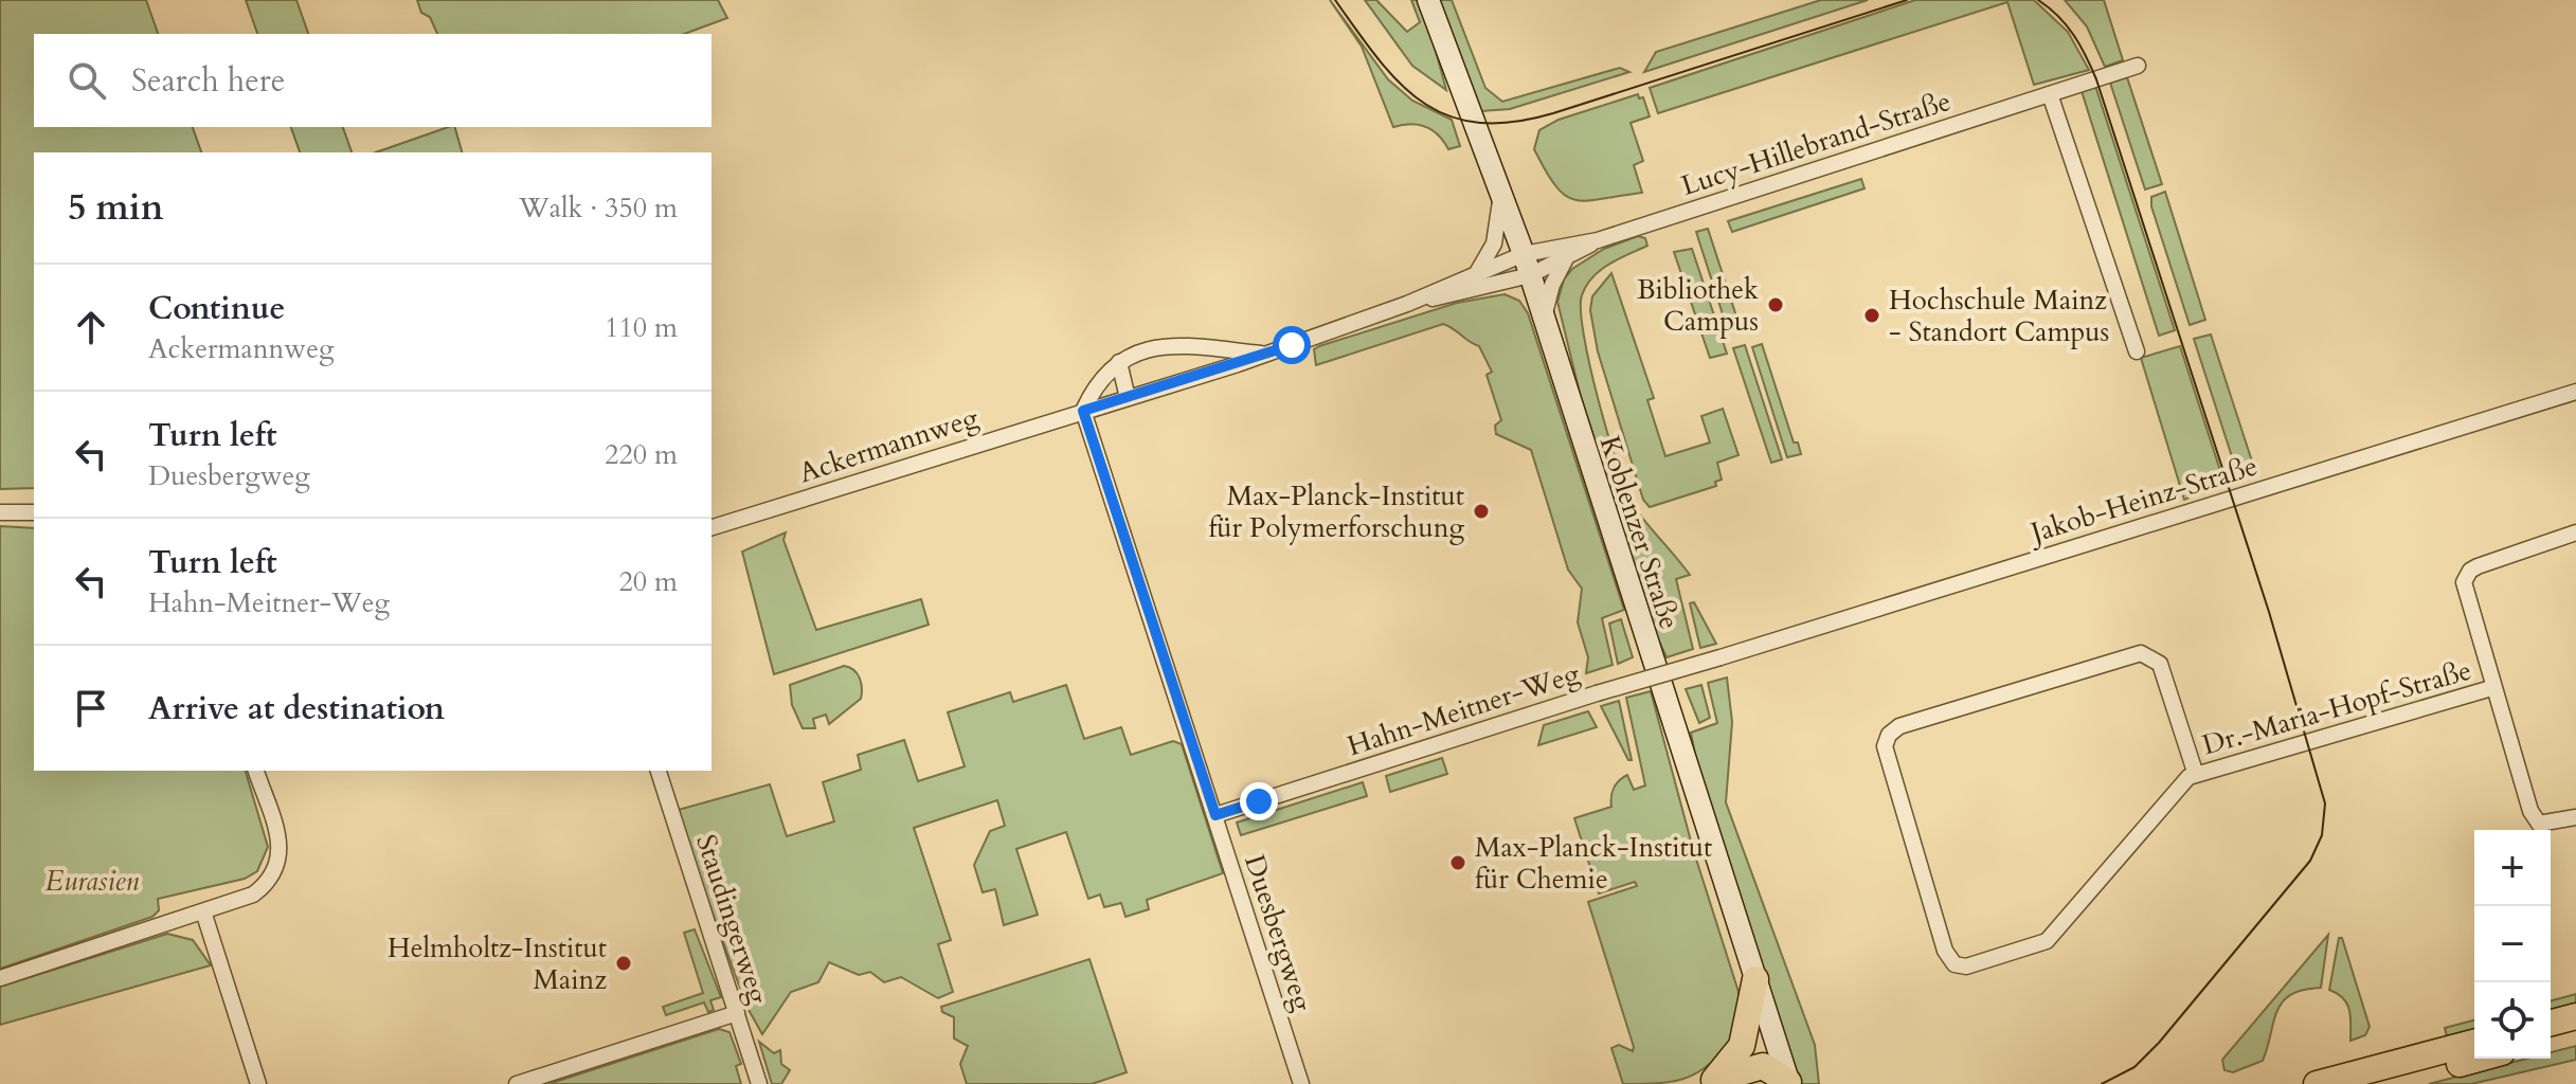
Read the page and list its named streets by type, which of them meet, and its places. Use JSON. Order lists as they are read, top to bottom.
{
  "streets": {
    "main road": ["Koblenzer Straße"],
    "street": [
      "Lucy-Hillebrand-Straße",
      "Ackermannweg",
      "Jakob-Heinz-Straße",
      "Dr.-Maria-Hopf-Straße",
      "Hahn-Meitner-Weg",
      "Staudingerweg",
      "Duesbergweg"
    ]
  },
  "crossings": [
    ["Lucy-Hillebrand-Straße", "Ackermannweg"],
    ["Lucy-Hillebrand-Straße", "Koblenzer Straße"],
    ["Ackermannweg", "Koblenzer Straße"],
    ["Ackermannweg", "Duesbergweg"],
    ["Jakob-Heinz-Straße", "Hahn-Meitner-Weg"],
    ["Hahn-Meitner-Weg", "Duesbergweg"]
  ],
  "parks": ["Eurasien"],
  "places": [
    "Bibliothek Campus",
    "Hochschule Mainz - Standort Campus",
    "Max-Planck-Institut für Polymerforschung",
    "Max-Planck-Institut für Chemie",
    "Helmholtz-Institut Mainz"
  ],
  "page": {
    "search": "Search here",
    "heading": ["5 min", "Walk · 350 m"],
    "list": [
      ["Continue", "Ackermannweg", "110 m"],
      ["Turn left", "Duesbergweg", "220 m"],
      ["Turn left", "Hahn-Meitner-Weg", "20 m"],
      "Arrive at destination"
    ],
    "map_buttons": ["+", "−"]
  }
}
